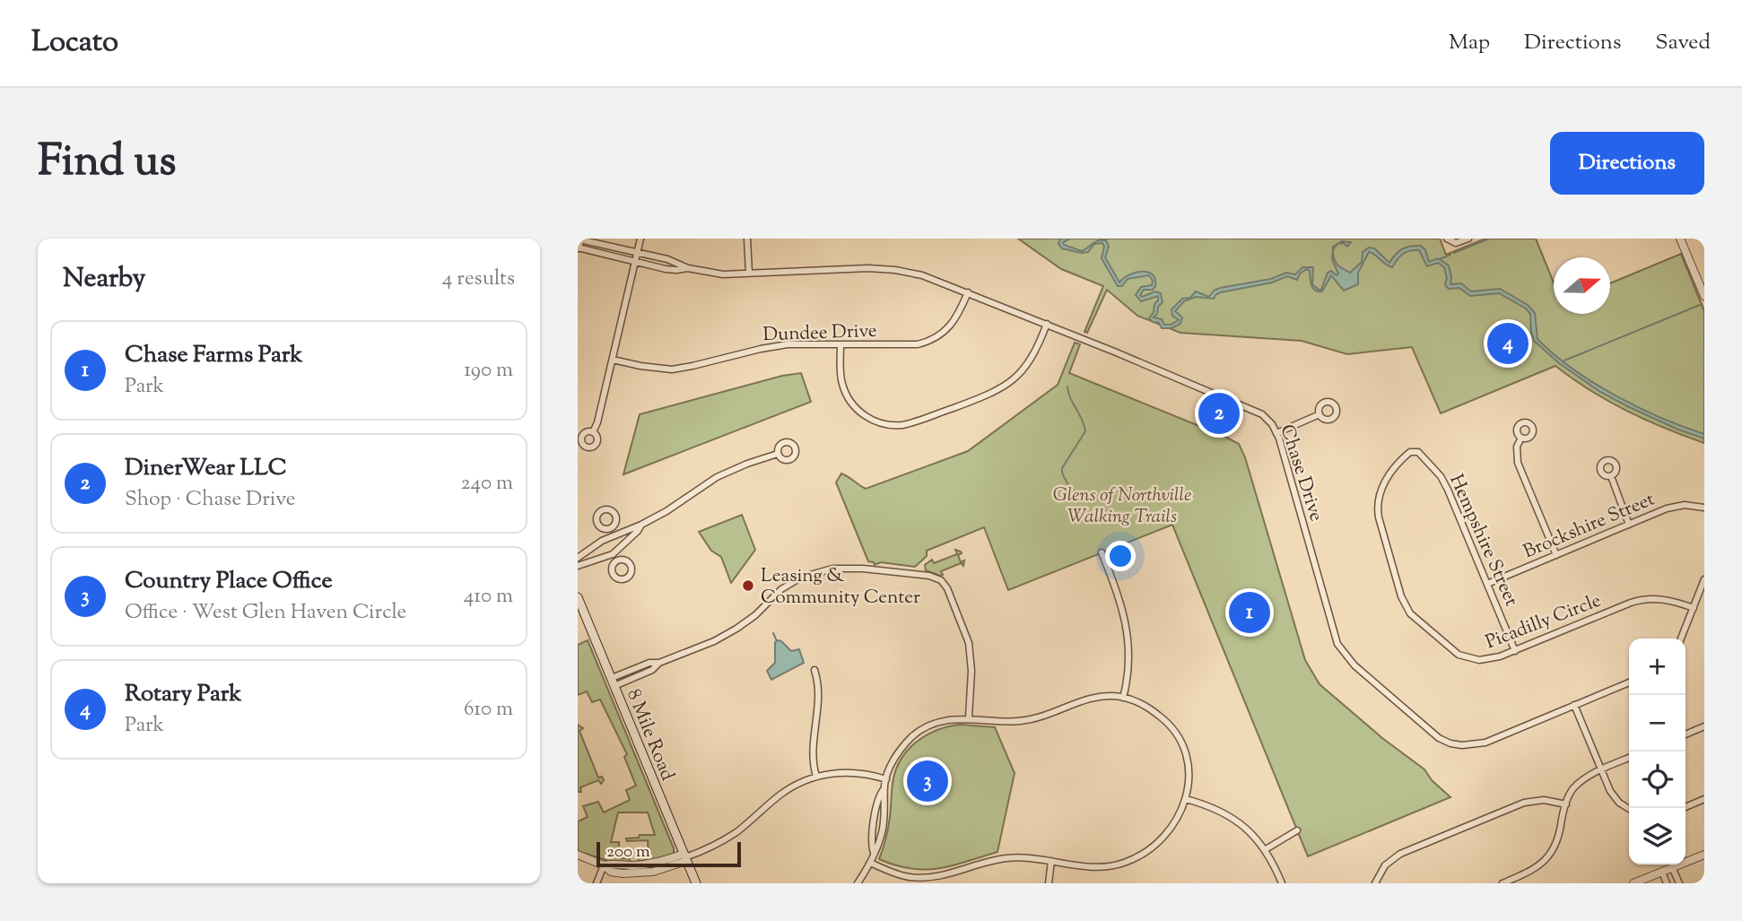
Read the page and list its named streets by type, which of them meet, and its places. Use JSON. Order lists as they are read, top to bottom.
{
  "streets": {
    "main road": ["8 Mile Road"],
    "street": [
      "Dundee Drive",
      "Chase Drive",
      "Brockshire Street",
      "Hempshire Street",
      "Picadilly Circle"
    ]
  },
  "crossings": [
    ["Dundee Drive", "Chase Drive"],
    ["Brockshire Street", "Hempshire Street"],
    ["Hempshire Street", "Picadilly Circle"]
  ],
  "parks": ["Glens of Northville Walking Trails"],
  "places": ["Leasing & Community Center"],
  "scale_bar": "200 m",
  "north": "right",
  "page": {
    "header": "Locato",
    "nav": ["Map", "Directions", "Saved"],
    "title": "Find us",
    "buttons": "Directions",
    "heading": ["Nearby", "4 results"],
    "pins": [
      "4",
      "2",
      "1",
      "3"
    ],
    "list": [
      {
        "mark": "1",
        "name": "Chase Farms Park",
        "note": "Park",
        "value": "190 m"
      },
      {
        "mark": "2",
        "name": "DinerWear LLC",
        "note": "Shop · Chase Drive",
        "value": "240 m"
      },
      {
        "mark": "3",
        "name": "Country Place Office",
        "note": "Office · West Glen Haven Circle",
        "value": "410 m"
      },
      {
        "mark": "4",
        "name": "Rotary Park",
        "note": "Park",
        "value": "610 m"
      }
    ],
    "map_buttons": ["+", "−"],
    "scale": "200 m"
  }
}
